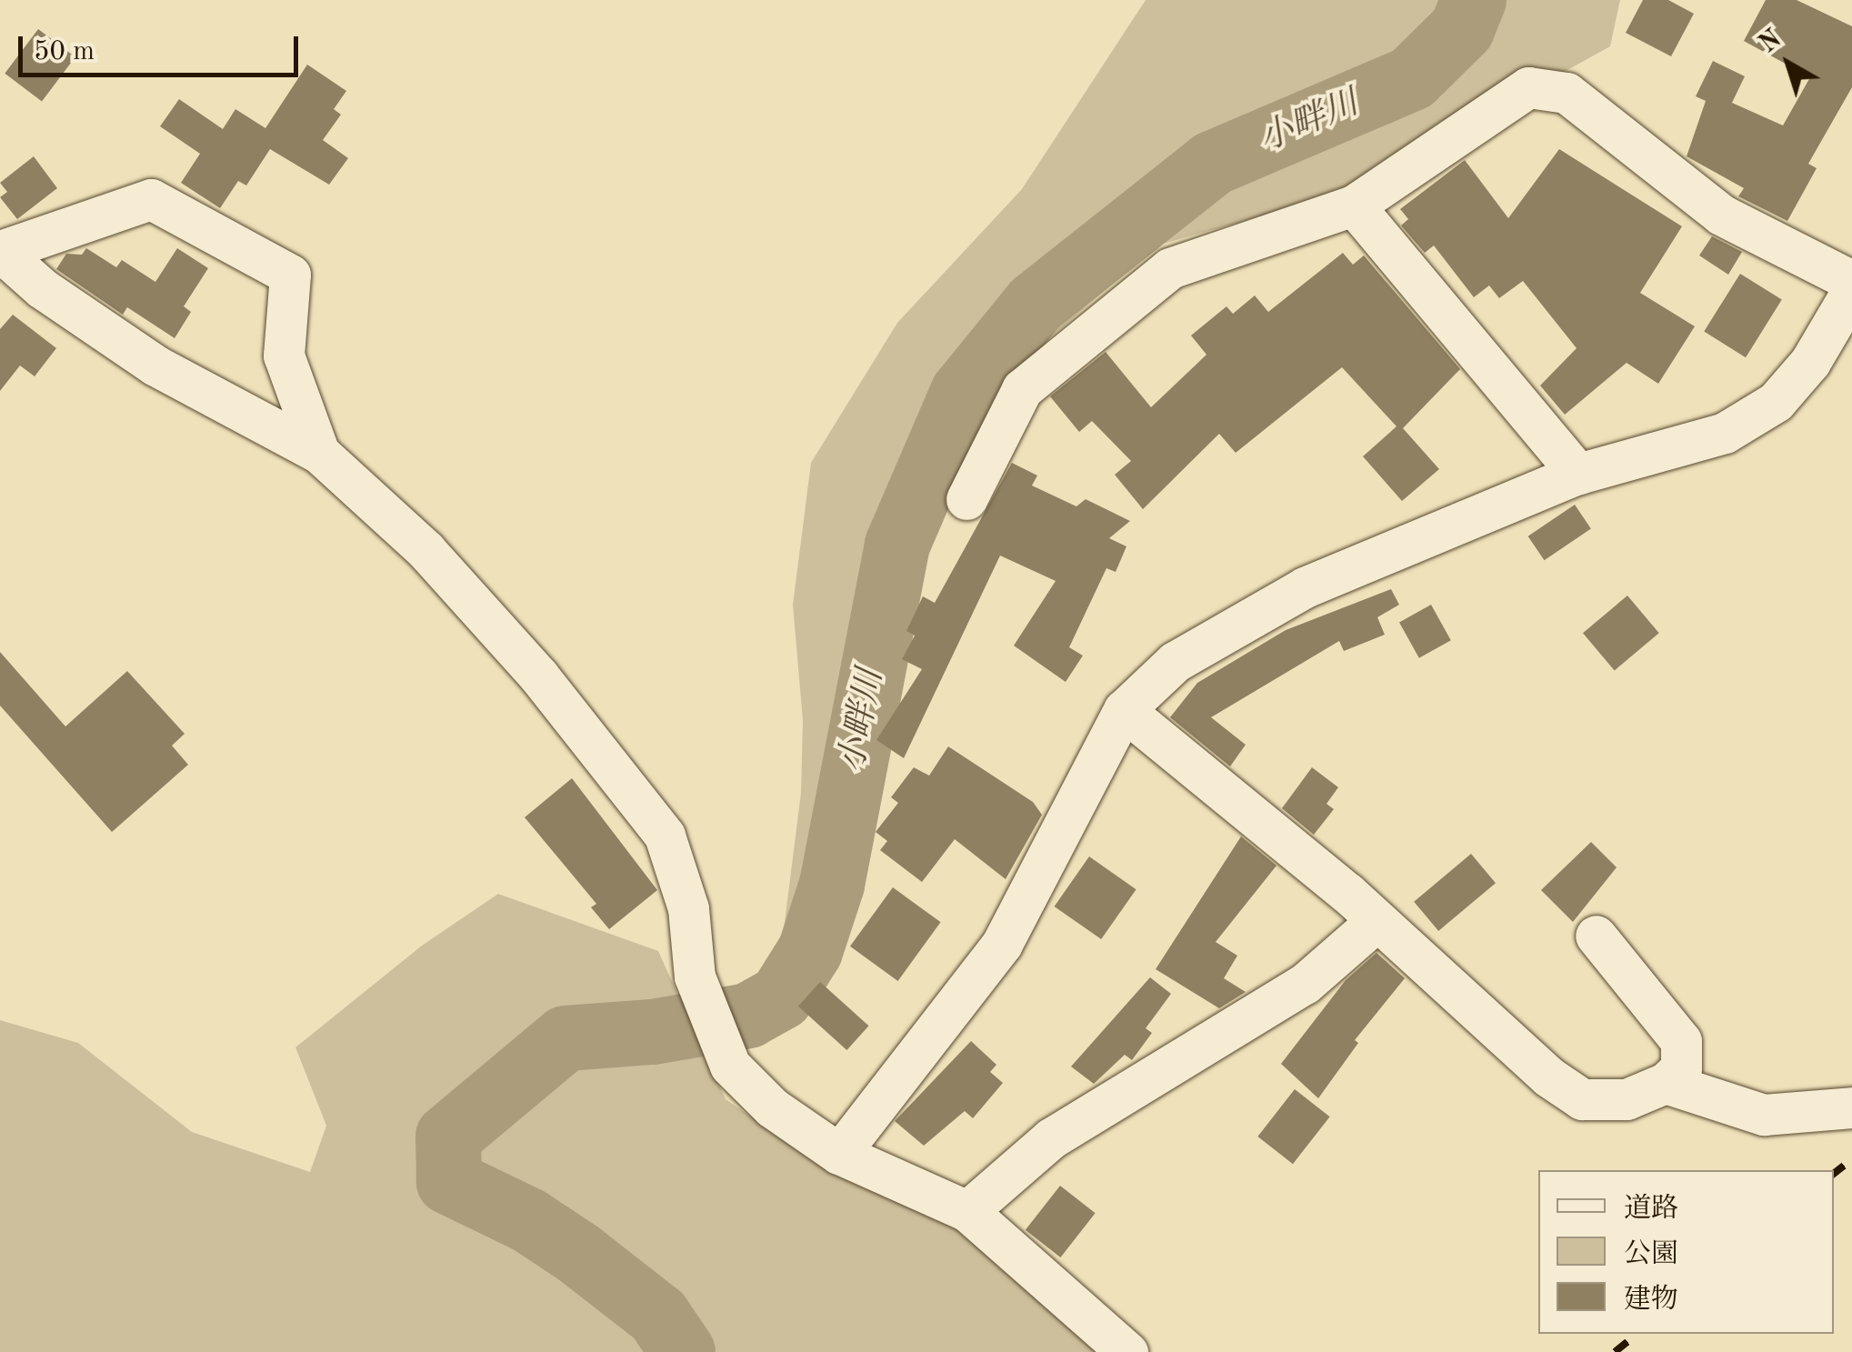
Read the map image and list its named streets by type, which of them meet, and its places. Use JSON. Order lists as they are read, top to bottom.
{
  "water": ["小畔川"],
  "legend": ["道路", "公園", "建物"],
  "scale_bar": "50 m",
  "north": "top left"
}
